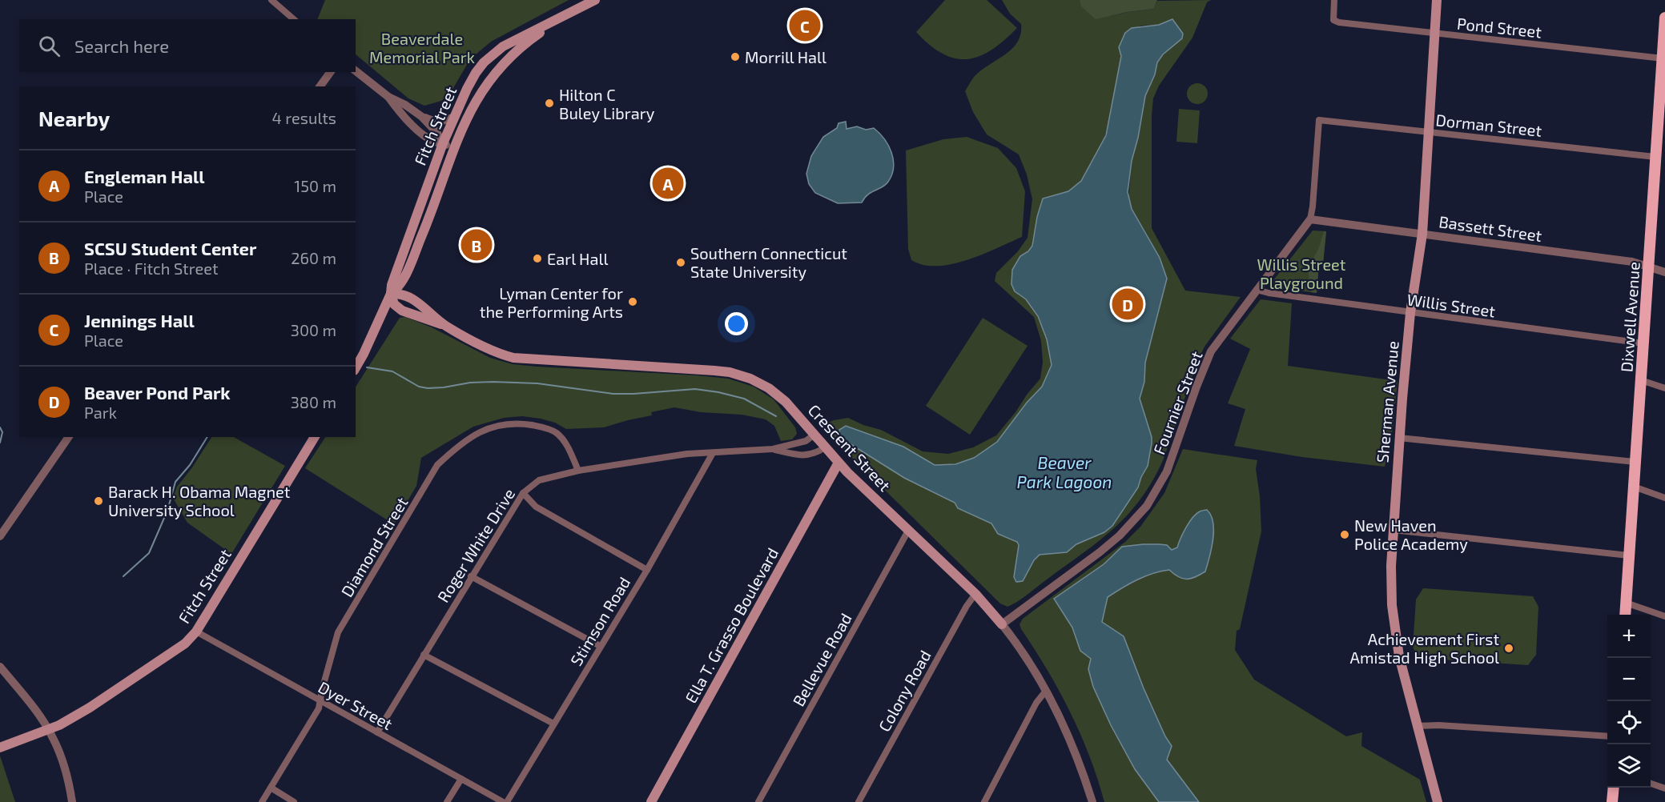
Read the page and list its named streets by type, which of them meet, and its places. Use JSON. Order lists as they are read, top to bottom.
{
  "streets": {
    "main road": [
      "Fitch Street",
      "Dixwell Avenue",
      "Sherman Avenue",
      "Crescent Street",
      "Ella T. Grasso Boulevard"
    ],
    "street": [
      "Pond Street",
      "Dorman Street",
      "Bassett Street",
      "Willis Street",
      "Fournier Street",
      "Roger White Drive",
      "Diamond Street",
      "Stimson Road",
      "Bellevue Road",
      "Colony Road",
      "Dyer Street"
    ]
  },
  "crossings": [
    ["Pond Street", "Dixwell Avenue"],
    ["Pond Street", "Sherman Avenue"],
    ["Dorman Street", "Dixwell Avenue"],
    ["Dorman Street", "Sherman Avenue"],
    ["Dorman Street", "Fournier Street"],
    ["Fitch Street", "Crescent Street"],
    ["Fitch Street", "Dyer Street"],
    ["Bassett Street", "Dixwell Avenue"],
    ["Bassett Street", "Sherman Avenue"],
    ["Bassett Street", "Fournier Street"],
    ["Willis Street", "Dixwell Avenue"],
    ["Willis Street", "Sherman Avenue"],
    ["Willis Street", "Fournier Street"],
    ["Fournier Street", "Crescent Street"],
    ["Crescent Street", "Roger White Drive"],
    ["Crescent Street", "Ella T. Grasso Boulevard"],
    ["Crescent Street", "Bellevue Road"],
    ["Crescent Street", "Colony Road"],
    ["Roger White Drive", "Diamond Street"],
    ["Roger White Drive", "Stimson Road"],
    ["Roger White Drive", "Dyer Street"],
    ["Diamond Street", "Dyer Street"]
  ],
  "water": ["Beaver Park Lagoon"],
  "parks": ["Beaverdale Memorial Park", "Willis Street Playground"],
  "places": [
    "Morrill Hall",
    "Hilton C Buley Library",
    "Earl Hall",
    "Southern Connecticut State University",
    "Lyman Center for the Performing Arts",
    "Barack H. Obama Magnet University School",
    "New Haven Police Academy",
    "Achievement First Amistad High School"
  ],
  "page": {
    "pins": [
      "C",
      "A",
      "B",
      "D"
    ],
    "search": "Search here",
    "heading": ["Nearby", "4 results"],
    "list": [
      {
        "mark": "A",
        "name": "Engleman Hall",
        "note": "Place",
        "value": "150 m"
      },
      {
        "mark": "B",
        "name": "SCSU Student Center",
        "note": "Place · Fitch Street",
        "value": "260 m"
      },
      {
        "mark": "C",
        "name": "Jennings Hall",
        "note": "Place",
        "value": "300 m"
      },
      {
        "mark": "D",
        "name": "Beaver Pond Park",
        "note": "Park",
        "value": "380 m"
      }
    ],
    "map_buttons": ["+", "−"]
  }
}
